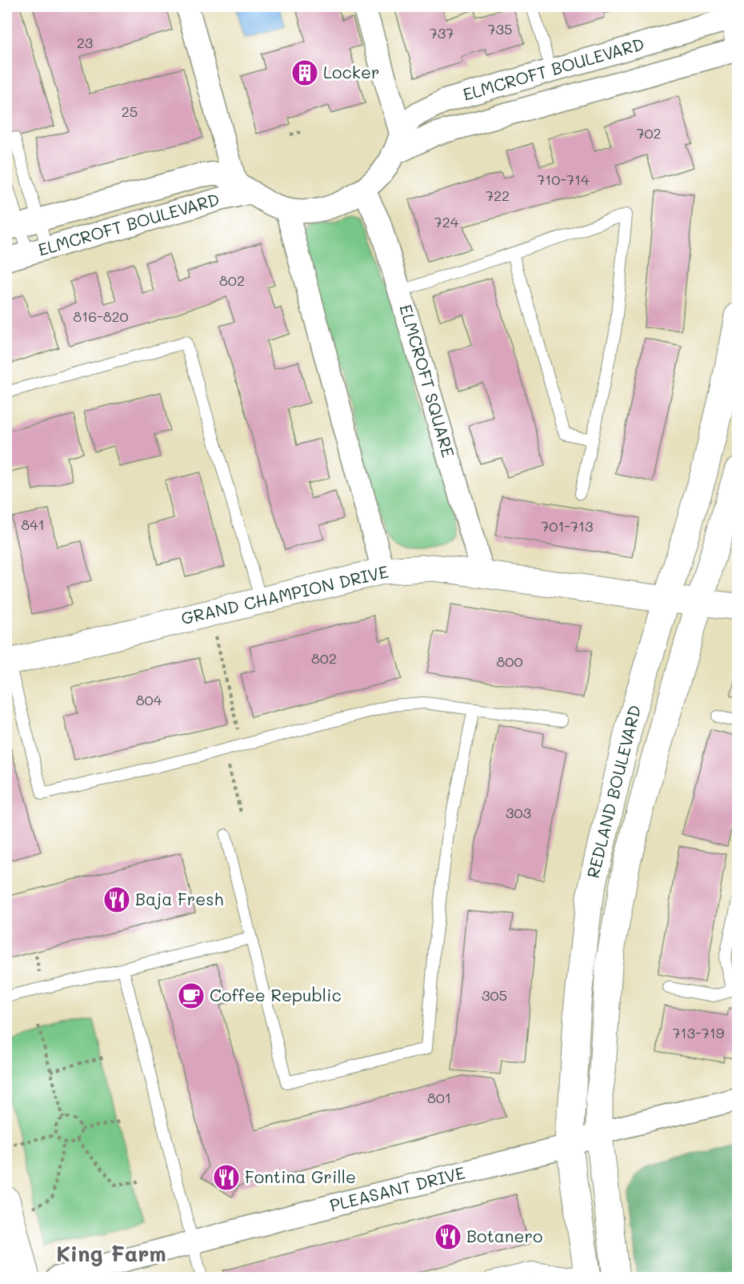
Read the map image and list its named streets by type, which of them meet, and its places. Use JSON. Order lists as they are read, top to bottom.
{
  "streets": {
    "main road": ["GRAND CHAMPION DRIVE", "REDLAND BOULEVARD"],
    "street": ["ELMCROFT BOULEVARD", "ELMCROFT SQUARE", "PLEASANT DRIVE"]
  },
  "crossings": [
    ["ELMCROFT BOULEVARD", "ELMCROFT SQUARE"],
    ["ELMCROFT SQUARE", "GRAND CHAMPION DRIVE"],
    ["GRAND CHAMPION DRIVE", "REDLAND BOULEVARD"],
    ["REDLAND BOULEVARD", "PLEASANT DRIVE"]
  ],
  "districts": ["King Farm"],
  "places": {
    "building": ["Locker"],
    "restaurant": ["Baja Fresh", "Fontina Grille", "Botanero"],
    "cafe": ["Coffee Republic"]
  },
  "house_numbers": [
    "735",
    "737",
    "23",
    "25",
    "702",
    "710-714",
    "722",
    "724",
    "802",
    "816-820",
    "841",
    "701-713",
    "802",
    "800",
    "804",
    "303",
    "305",
    "713-719",
    "801"
  ]
}
